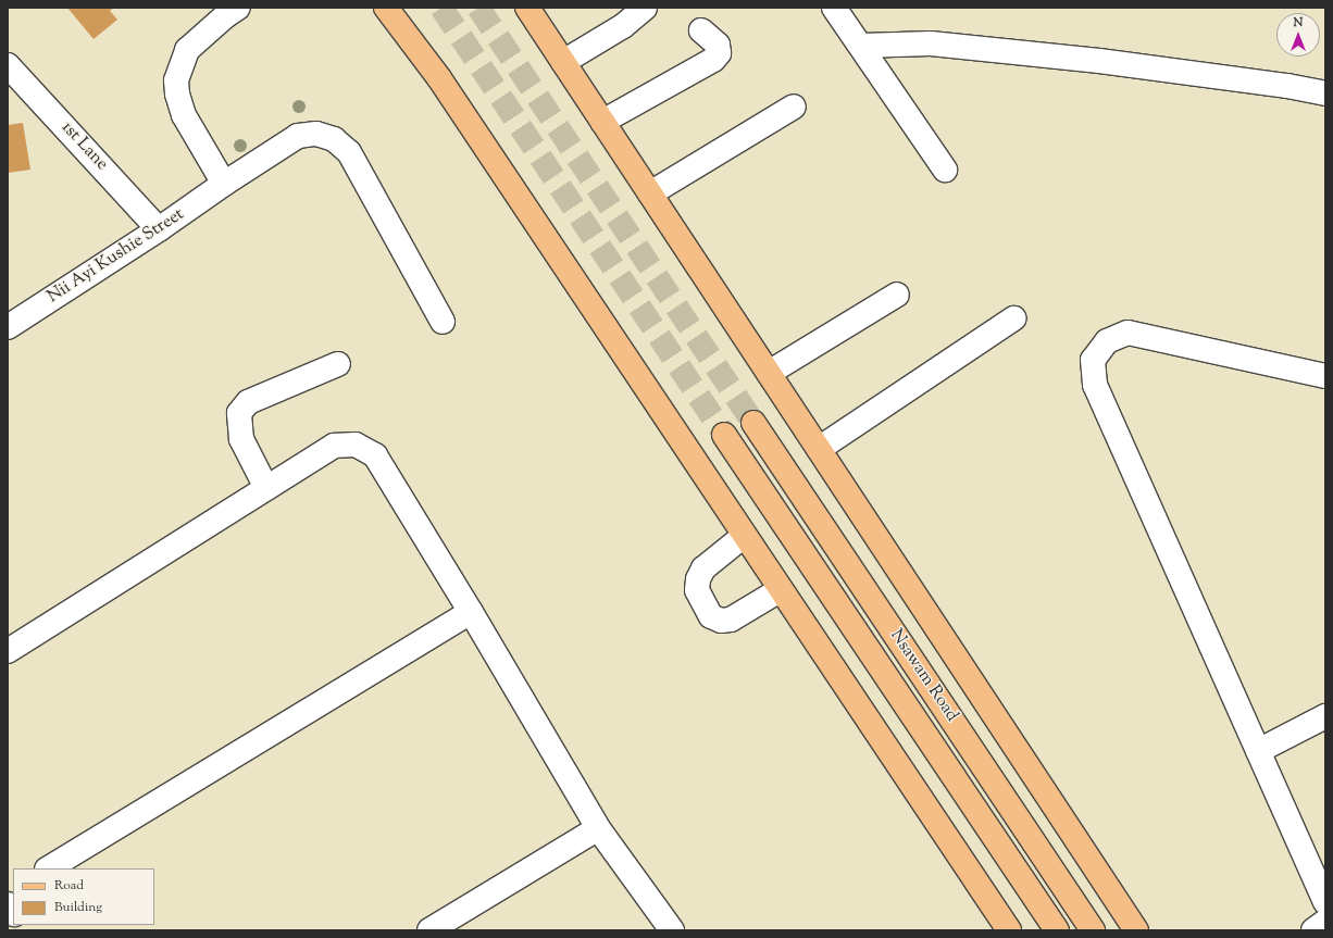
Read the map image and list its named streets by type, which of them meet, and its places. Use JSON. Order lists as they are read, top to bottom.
{
  "streets": {
    "main road": ["Nsawam Road"],
    "street": ["1st Lane", "Nii Ayi Kushie Street"]
  },
  "crossings": [
    ["1st Lane", "Nii Ayi Kushie Street"]
  ],
  "legend": ["Road", "Building"],
  "north": "top"
}
